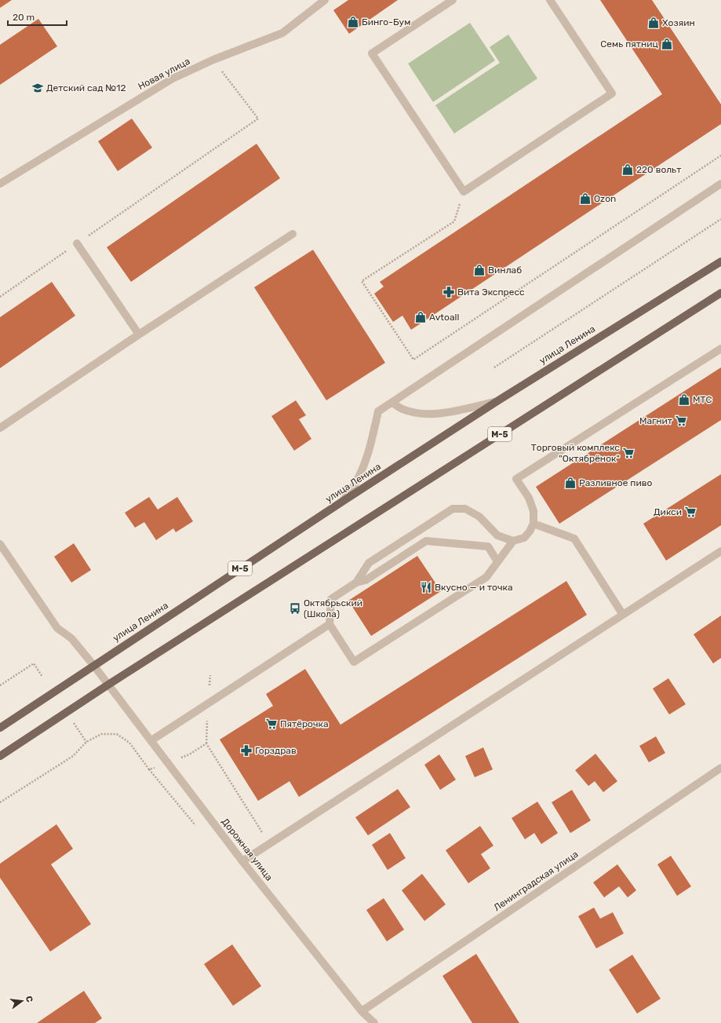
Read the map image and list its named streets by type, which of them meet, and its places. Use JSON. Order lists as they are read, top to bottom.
{
  "streets": {
    "main road": ["улица Ленина", "М-5"],
    "street": ["Новая улица", "Дорожная улица", "Ленинградская улица"]
  },
  "crossings": [
    ["улица Ленина", "Дорожная улица"],
    ["М-5", "Дорожная улица"],
    ["Дорожная улица", "Ленинградская улица"]
  ],
  "places": {
    "shop": [
      "Бинго-Бум",
      "Хозяин",
      "Семь пятниц",
      "220 вольт",
      "Ozon",
      "Винлаб",
      "Avtoall",
      "МТС",
      "Разливное пиво"
    ],
    "school or university": ["Детский сад №12"],
    "pharmacy": ["Вита Экспресс", "Горздрав"],
    "supermarket": [
      "Магнит",
      "Торговый комплекс \"Октябрёнок\"",
      "Дикси",
      "Пятёрочка"
    ],
    "restaurant": ["Вкусно — и точка"],
    "bus stop": ["Октябрьский (Школа)"]
  },
  "scale_bar": "20 m",
  "north": "right"
}
